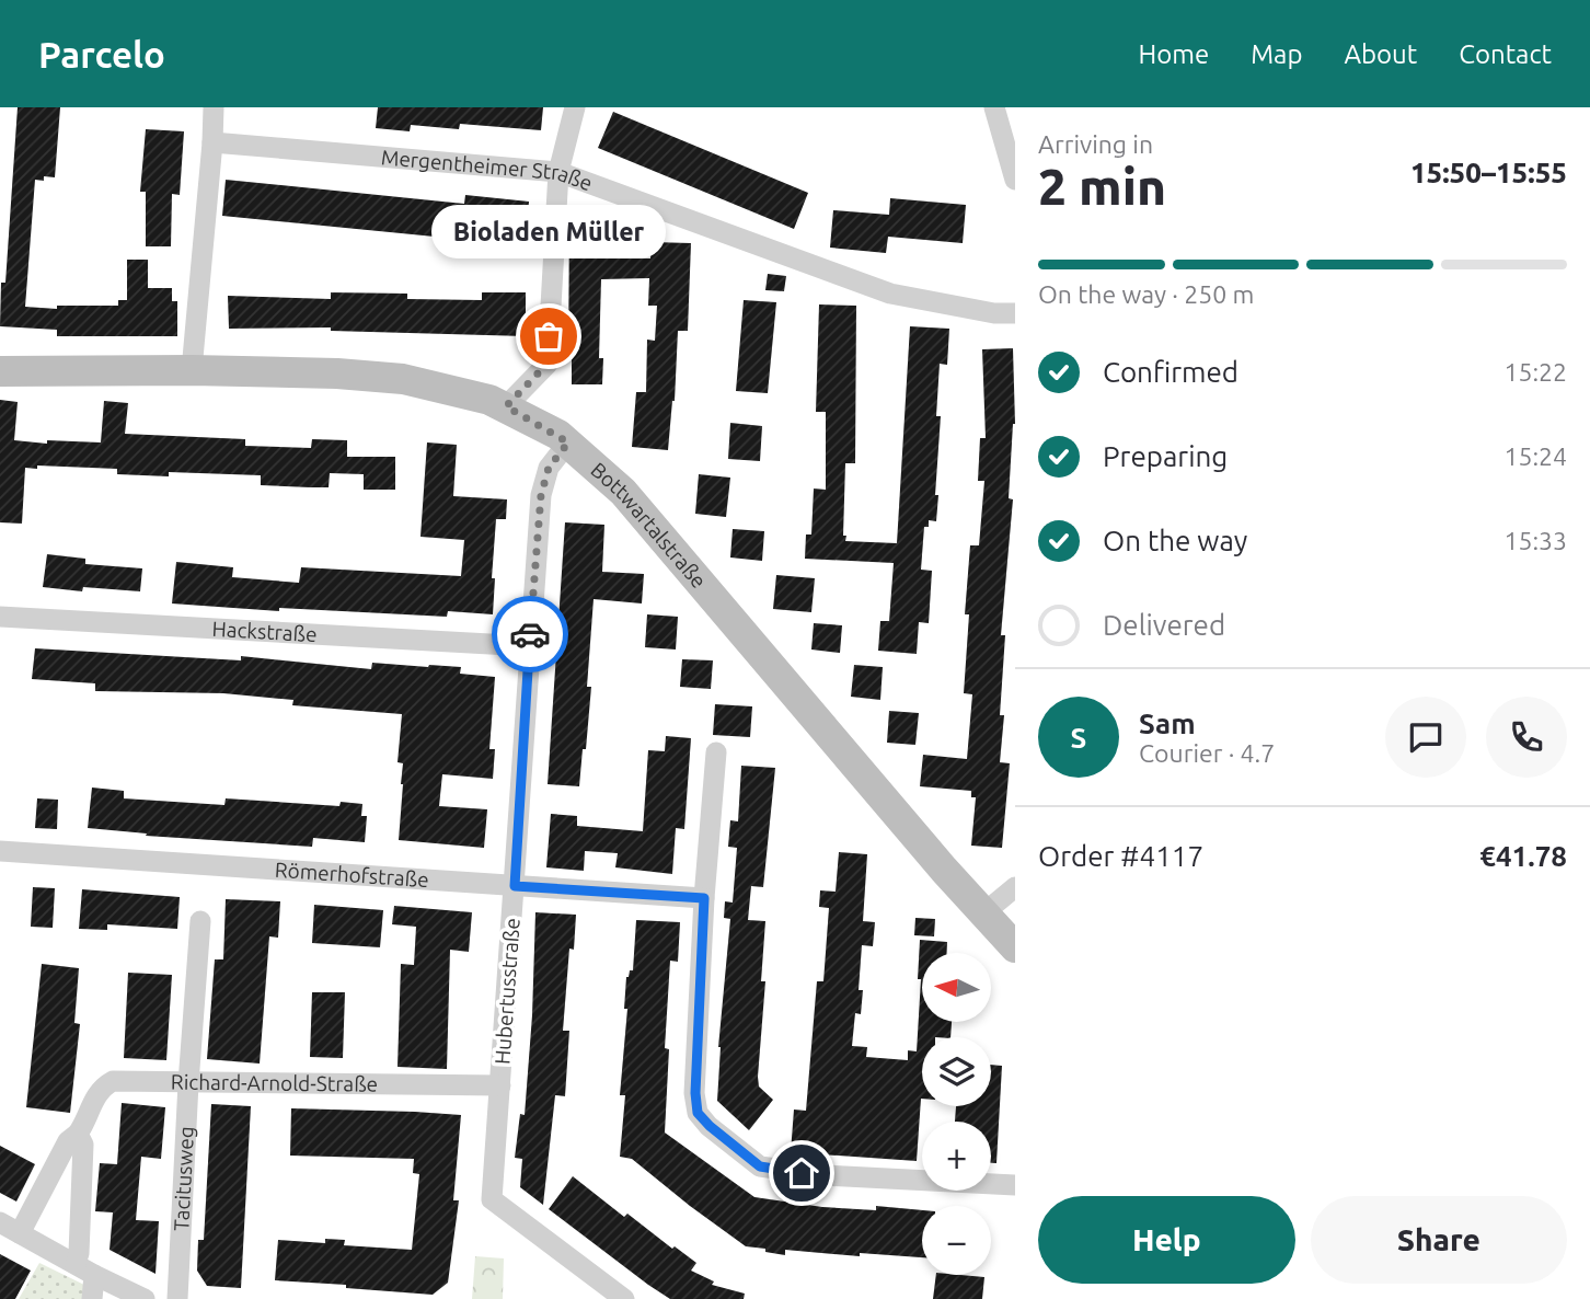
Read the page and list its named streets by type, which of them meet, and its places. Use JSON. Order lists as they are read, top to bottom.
{
  "streets": {
    "main road": ["Bottwartalstraße"],
    "street": [
      "Mergentheimer Straße",
      "Hackstraße",
      "Römerhofstraße",
      "Hubertusstraße",
      "Richard-Arnold-Straße",
      "Tacitusweg"
    ]
  },
  "crossings": [
    ["Bottwartalstraße", "Hubertusstraße"],
    ["Hackstraße", "Hubertusstraße"],
    ["Römerhofstraße", "Hubertusstraße"],
    ["Hubertusstraße", "Richard-Arnold-Straße"],
    ["Richard-Arnold-Straße", "Tacitusweg"]
  ],
  "places": ["Bioladen Müller"],
  "north": "left",
  "page": {
    "header": "Parcelo",
    "nav": [
      "Home",
      "Map",
      "About",
      "Contact"
    ],
    "heading": ["2 min", "Arriving in", "15:50–15:55"],
    "panel": [
      "Sam",
      "Courier · 4.7",
      "Order #4117",
      "€41.78"
    ],
    "bubble": "Bioladen Müller",
    "bar": "On the way · 250 m",
    "list": [
      ["Confirmed", "15:22"],
      ["Preparing", "15:24"],
      ["On the way", "15:33"],
      "Delivered"
    ],
    "round": "S",
    "map_buttons": ["+", "−"],
    "buttons": ["Help", "Share"]
  }
}
